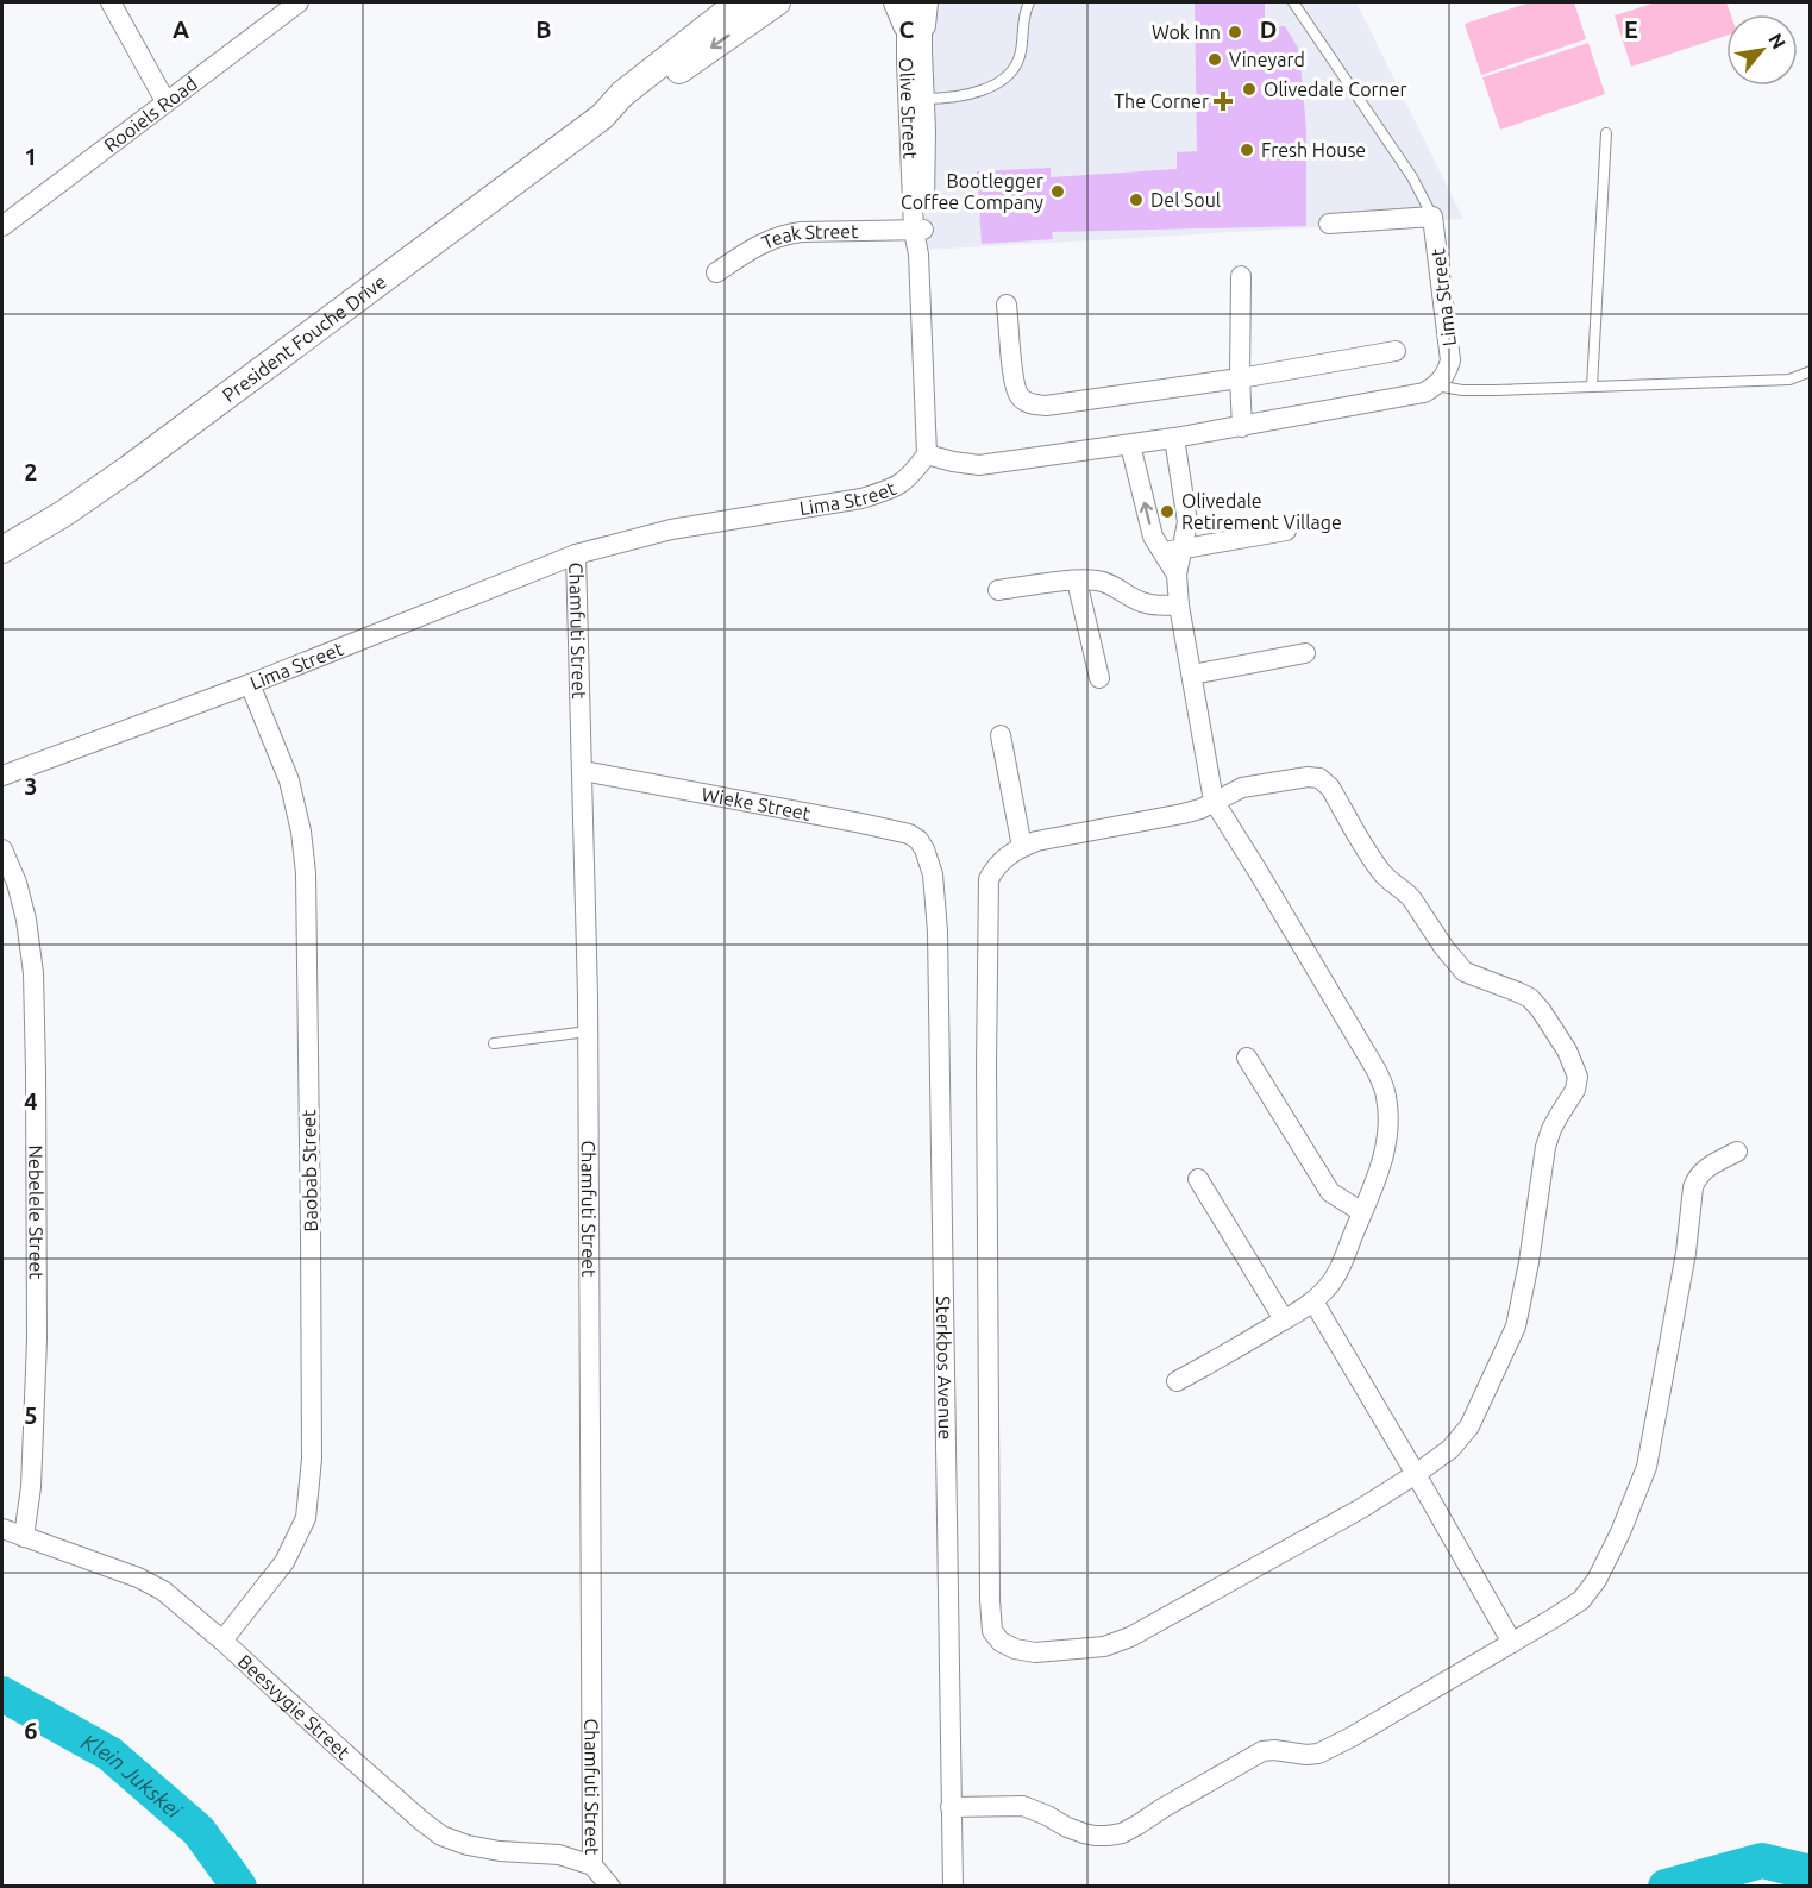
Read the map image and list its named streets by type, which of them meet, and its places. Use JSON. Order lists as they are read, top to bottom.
{
  "streets": {
    "street": [
      "Olive Street",
      "Rooiels Road",
      "Teak Street",
      "Lima Street",
      "President Fouche Drive",
      "Chamfuti Street",
      "Wieke Street",
      "Baobab Street",
      "Nebelele Street",
      "Sterkbos Avenue",
      "Beesvygie Street"
    ]
  },
  "crossings": [
    ["Olive Street", "Teak Street"],
    ["Olive Street", "Lima Street"],
    ["Lima Street", "Chamfuti Street"],
    ["Lima Street", "Baobab Street"],
    ["Chamfuti Street", "Wieke Street"],
    ["Chamfuti Street", "Beesvygie Street"],
    ["Wieke Street", "Sterkbos Avenue"],
    ["Baobab Street", "Beesvygie Street"],
    ["Nebelele Street", "Beesvygie Street"]
  ],
  "water": ["Klein Jukskei"],
  "places": {
    "other": [
      "Wok Inn",
      "Vineyard",
      "Olivedale Corner",
      "Fresh House",
      "Bootlegger Coffee Company",
      "Del Soul",
      "Olivedale Retirement Village"
    ],
    "health": ["The Corner"]
  },
  "north": "top right",
  "grid": {
    "columns": [
      "A",
      "B",
      "C",
      "D",
      "E"
    ],
    "rows": [
      "1",
      "2",
      "3",
      "4",
      "5",
      "6"
    ]
  }
}
